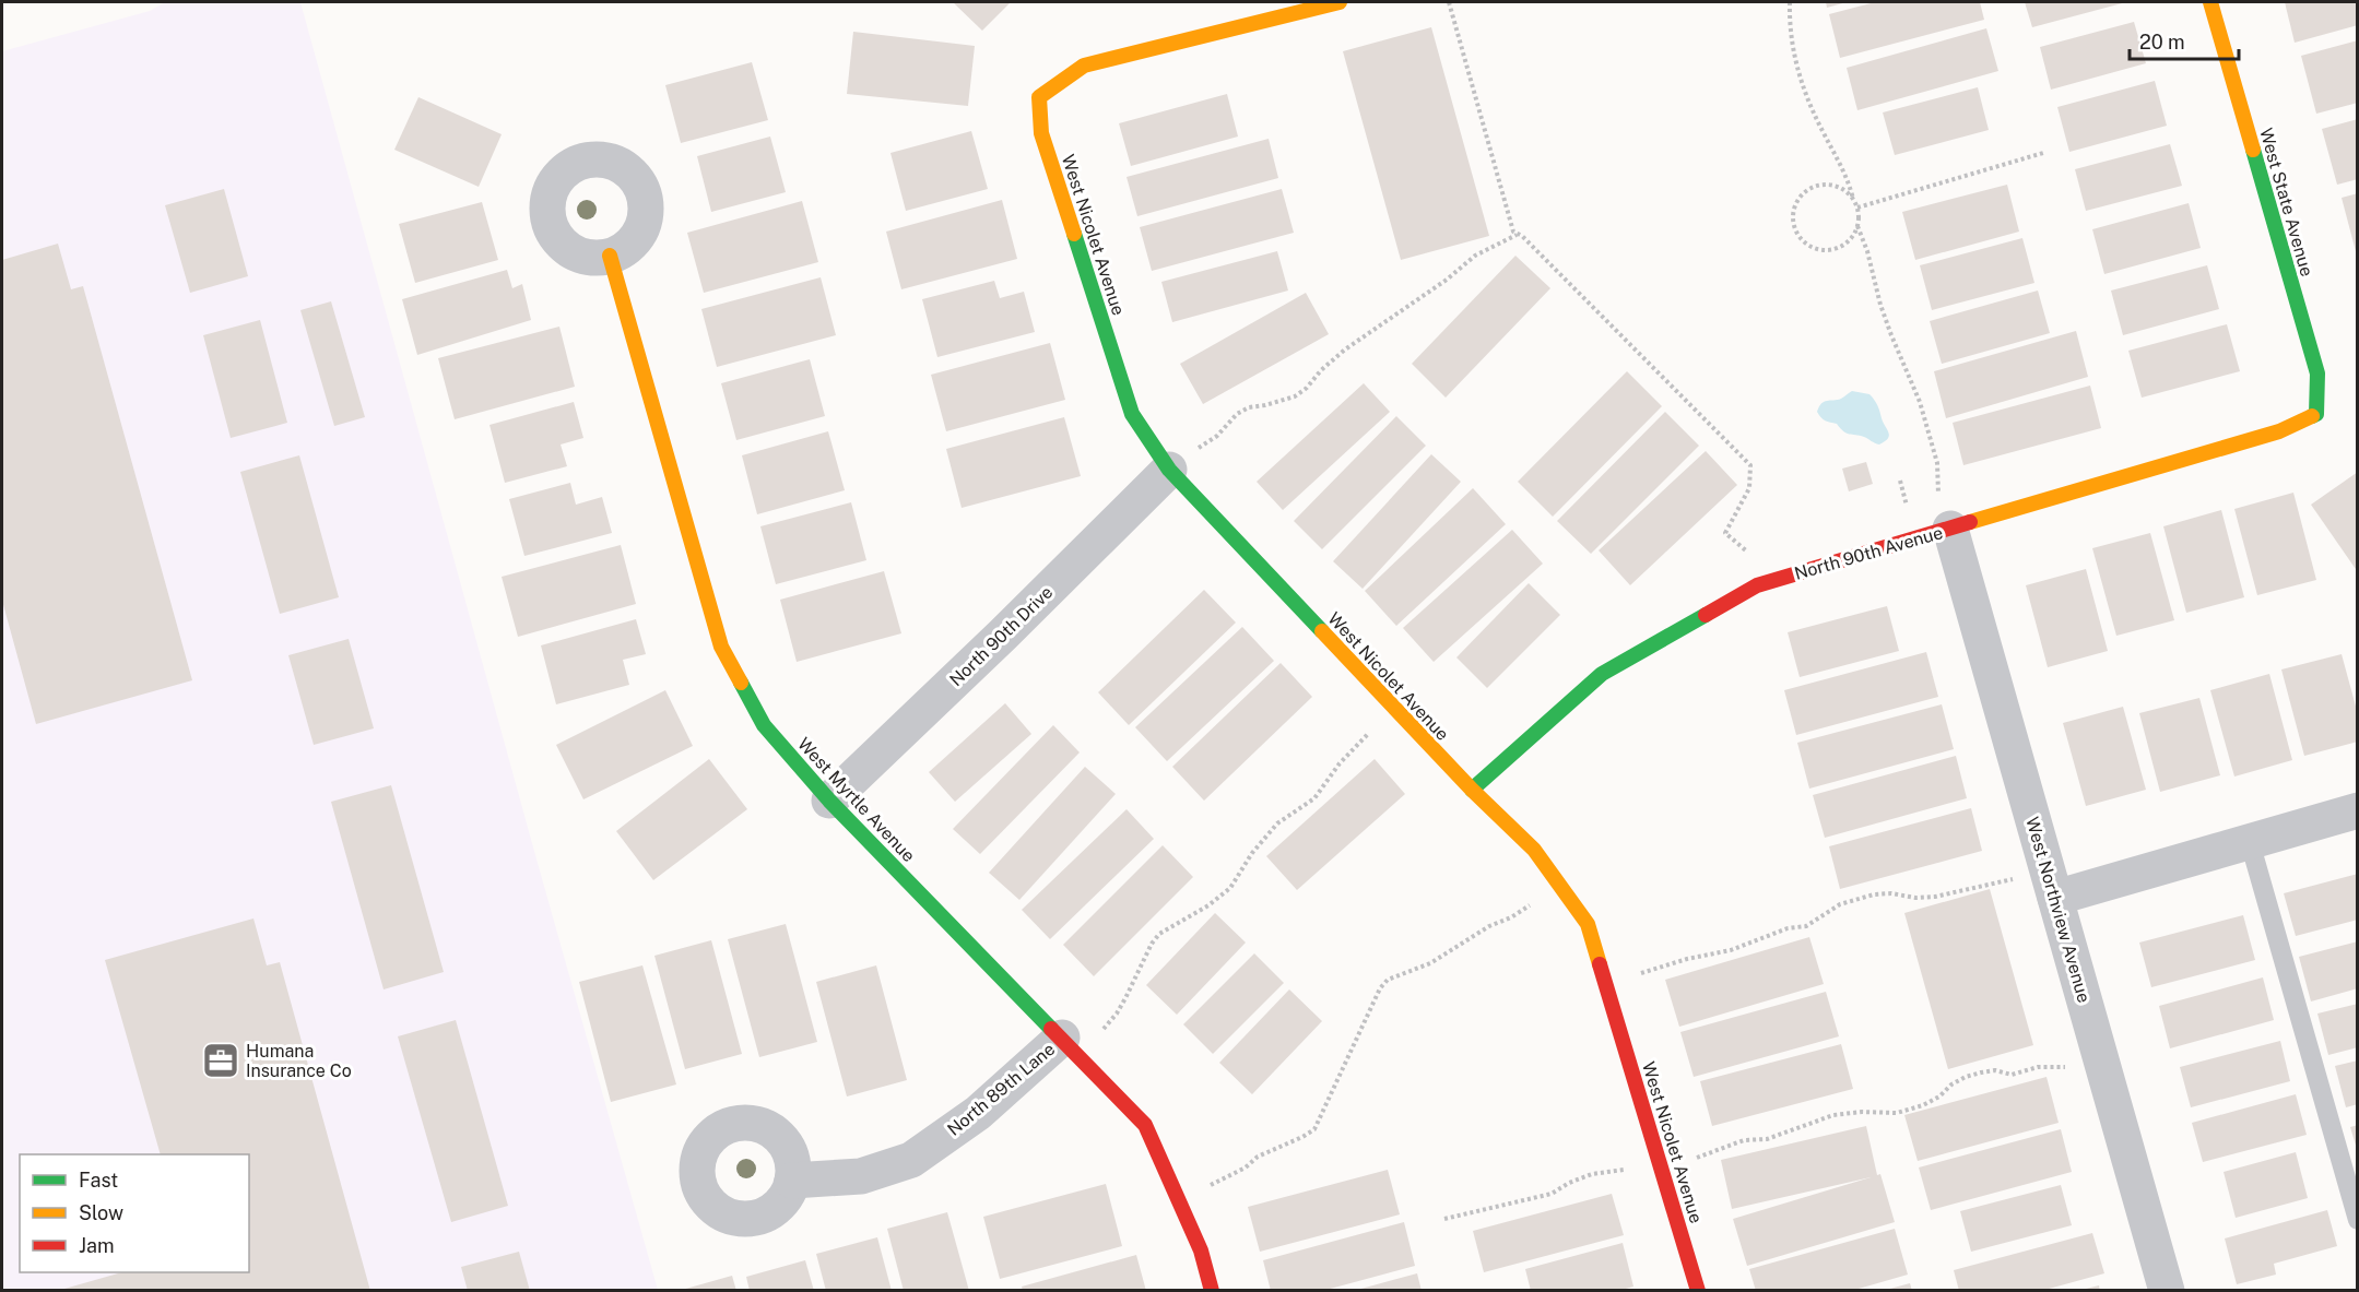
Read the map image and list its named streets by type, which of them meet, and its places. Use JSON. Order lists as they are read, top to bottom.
{
  "streets": {
    "street": [
      "West State Avenue",
      "West Nicolet Avenue",
      "North 90th Avenue",
      "North 90th Drive",
      "West Myrtle Avenue",
      "West Northview Avenue",
      "North 89th Lane"
    ]
  },
  "crossings": [
    ["West State Avenue", "North 90th Avenue"],
    ["West Nicolet Avenue", "North 90th Avenue"],
    ["West Nicolet Avenue", "North 90th Drive"],
    ["North 90th Avenue", "West Northview Avenue"],
    ["North 90th Drive", "West Myrtle Avenue"],
    ["West Myrtle Avenue", "North 89th Lane"]
  ],
  "places": {
    "office": ["Humana Insurance Co"]
  },
  "legend": ["Fast", "Slow", "Jam"],
  "scale_bar": "20 m"
}
